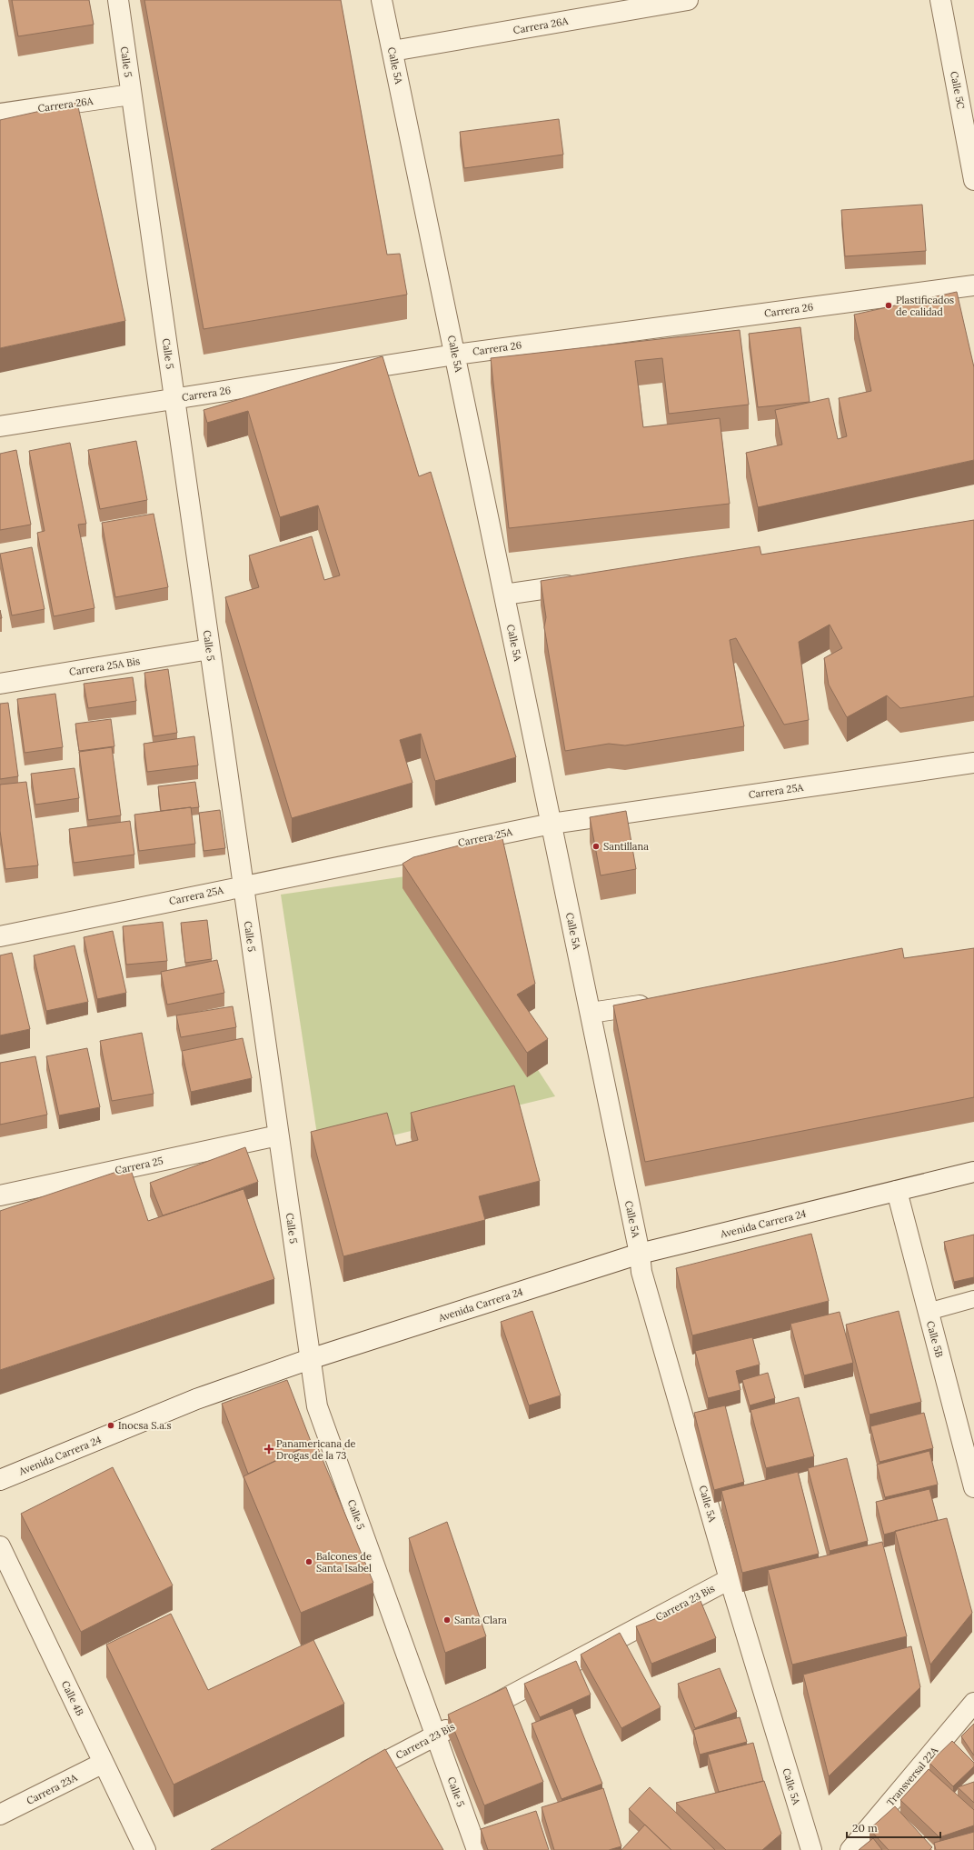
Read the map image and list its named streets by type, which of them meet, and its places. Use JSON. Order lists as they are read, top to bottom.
{
  "streets": {
    "street": [
      "Carrera 26A",
      "Calle 5",
      "Calle 5A",
      "Calle 5C",
      "Carrera 26",
      "Carrera 25A Bis",
      "Carrera 25A",
      "Carrera 25",
      "Avenida Carrera 24",
      "Calle 5B",
      "Carrera 23 Bis",
      "Calle 4B",
      "Transversal 22A",
      "Carrera 23A"
    ]
  },
  "crossings": [
    ["Carrera 26A", "Calle 5"],
    ["Carrera 26A", "Calle 5A"],
    ["Calle 5", "Carrera 26"],
    ["Calle 5", "Carrera 25A Bis"],
    ["Calle 5", "Carrera 25A"],
    ["Calle 5", "Carrera 25"],
    ["Calle 5", "Avenida Carrera 24"],
    ["Calle 5", "Carrera 23 Bis"],
    ["Calle 5A", "Carrera 26"],
    ["Calle 5A", "Carrera 25A"],
    ["Calle 5A", "Avenida Carrera 24"],
    ["Calle 5A", "Carrera 23 Bis"],
    ["Avenida Carrera 24", "Calle 5B"],
    ["Calle 4B", "Carrera 23A"]
  ],
  "places": {
    "other": [
      "Plastificados de calidad",
      "Santillana",
      "Inocsa S.a.s",
      "Balcones de Santa Isabel",
      "Santa Clara"
    ],
    "health": ["Panamericana de Drogas de la 73"]
  },
  "scale_bar": "20 m"
}
